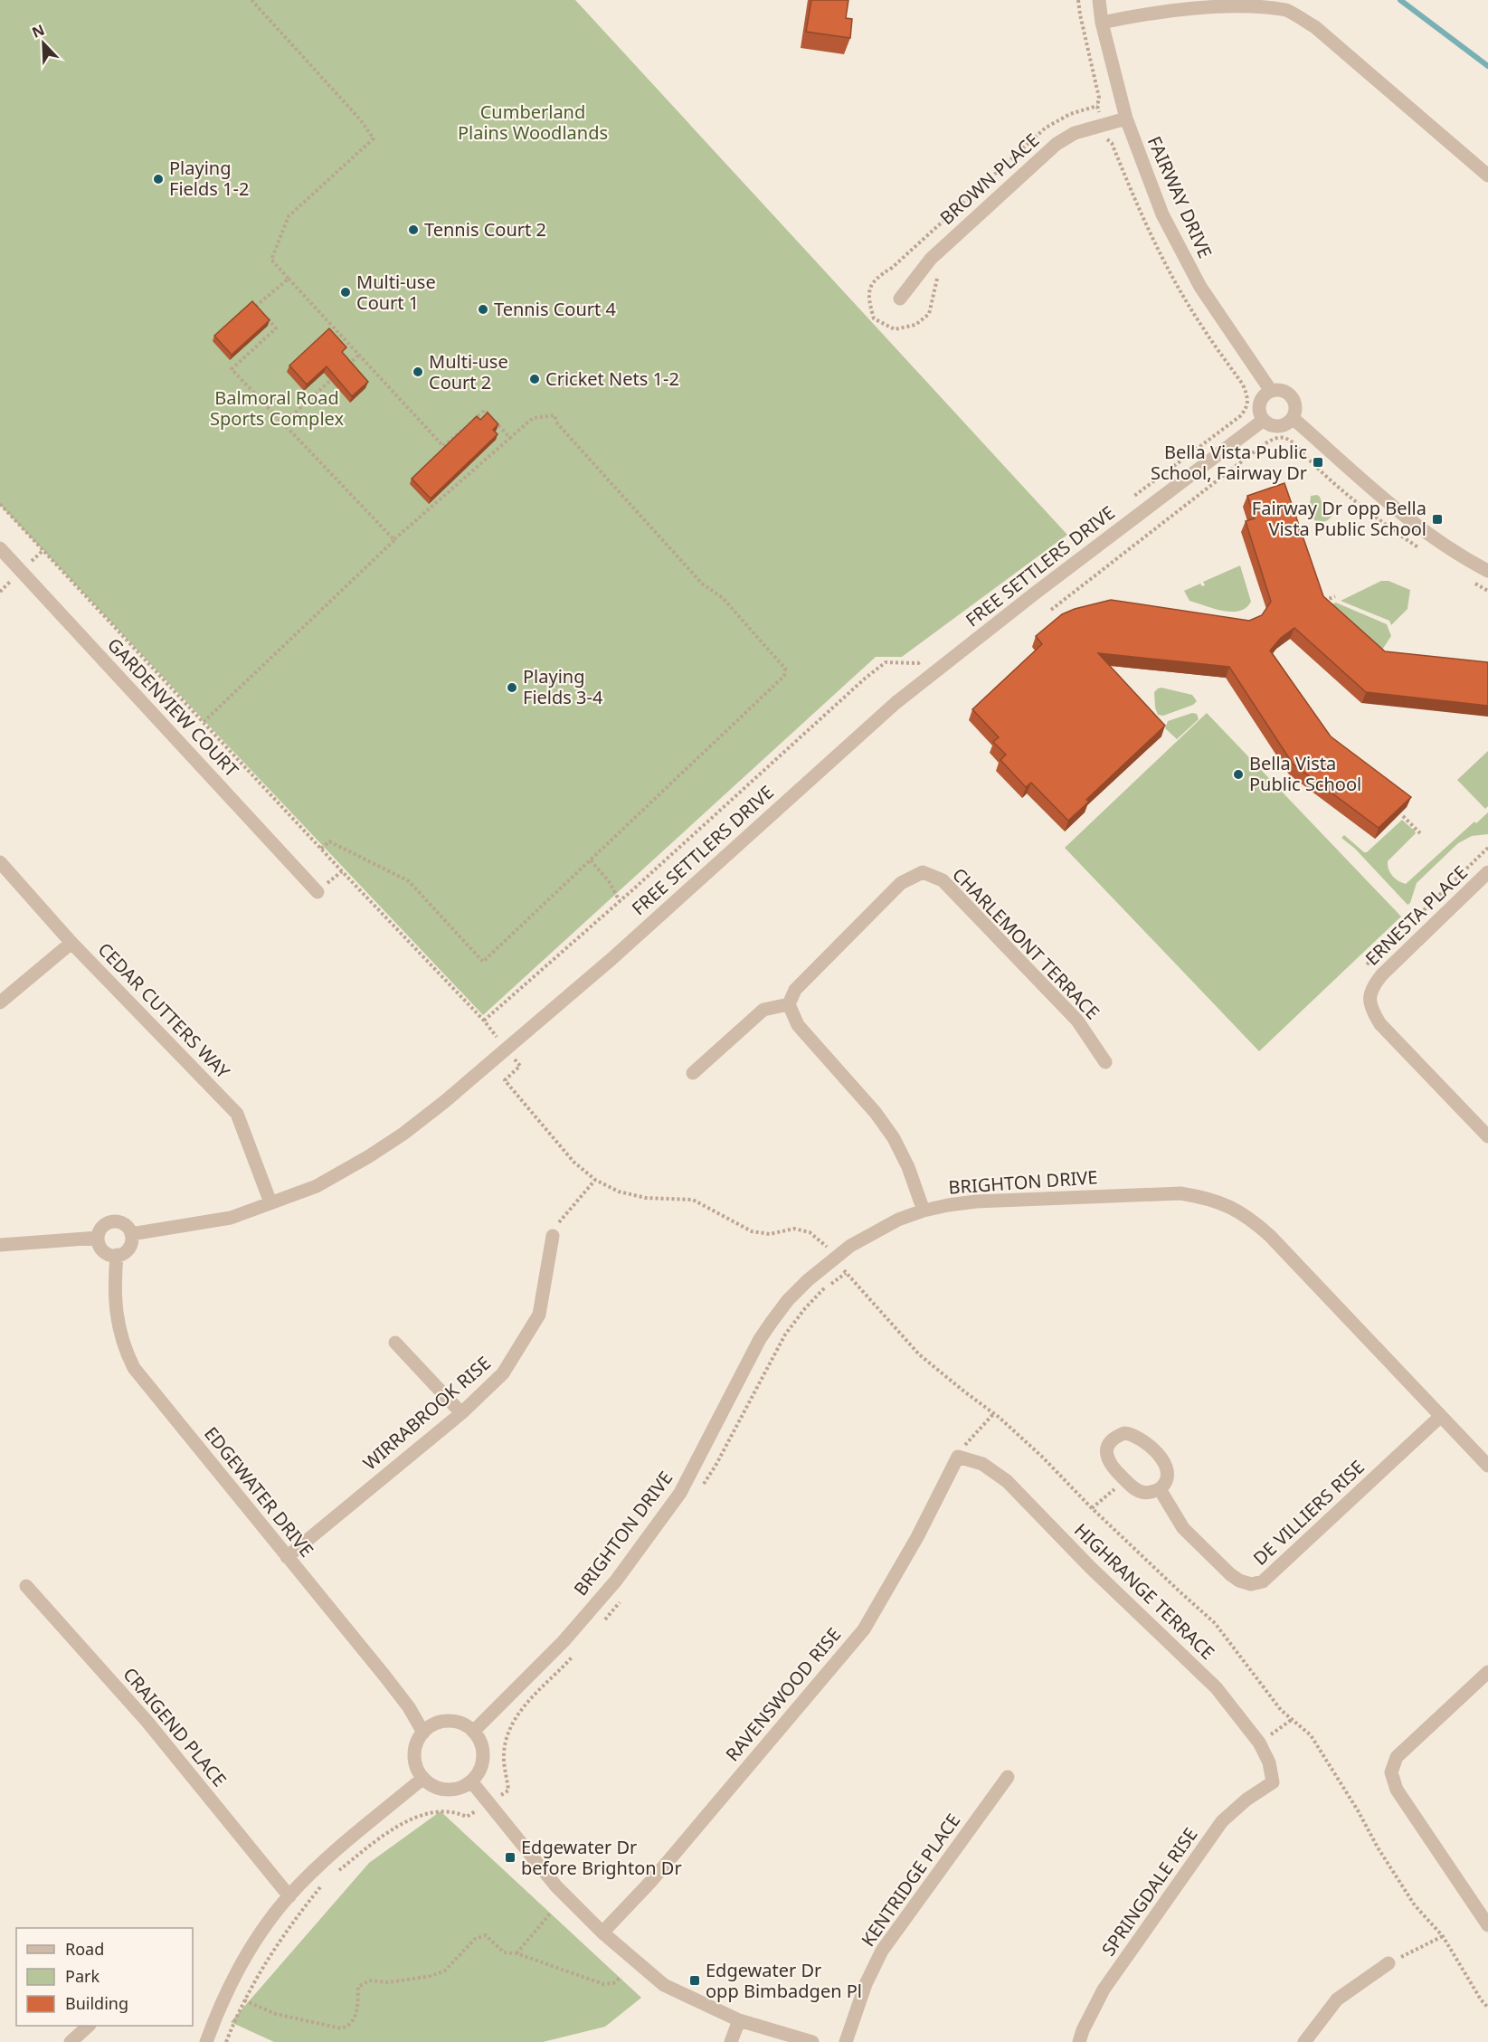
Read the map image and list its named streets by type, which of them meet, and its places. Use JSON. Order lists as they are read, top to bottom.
{
  "streets": {
    "street": [
      "BROWN PLACE",
      "FAIRWAY DRIVE",
      "FREE SETTLERS DRIVE",
      "GARDENVIEW COURT",
      "ERNESTA PLACE",
      "CHARLEMONT TERRACE",
      "CEDAR CUTTERS WAY",
      "BRIGHTON DRIVE",
      "WIRRABROOK RISE",
      "EDGEWATER DRIVE",
      "DE VILLIERS RISE",
      "HIGHRANGE TERRACE",
      "RAVENSWOOD RISE",
      "CRAIGEND PLACE",
      "KENTRIDGE PLACE",
      "SPRINGDALE RISE"
    ]
  },
  "crossings": [
    ["BROWN PLACE", "FAIRWAY DRIVE"],
    ["FAIRWAY DRIVE", "FREE SETTLERS DRIVE"],
    ["FREE SETTLERS DRIVE", "CEDAR CUTTERS WAY"],
    ["FREE SETTLERS DRIVE", "EDGEWATER DRIVE"],
    ["BRIGHTON DRIVE", "EDGEWATER DRIVE"],
    ["BRIGHTON DRIVE", "DE VILLIERS RISE"],
    ["WIRRABROOK RISE", "EDGEWATER DRIVE"],
    ["HIGHRANGE TERRACE", "RAVENSWOOD RISE"],
    ["HIGHRANGE TERRACE", "SPRINGDALE RISE"]
  ],
  "parks": ["Cumberland Plains Woodlands", "Balmoral Road Sports Complex"],
  "places": {
    "other": [
      "Playing Fields 1-2",
      "Tennis Court 2",
      "Multi-use Court 1",
      "Tennis Court 4",
      "Multi-use Court 2",
      "Cricket Nets 1-2",
      "Playing Fields 3-4",
      "Bella Vista Public School"
    ],
    "transit": [
      "Bella Vista Public School, Fairway Dr",
      "Fairway Dr opp Bella Vista Public School",
      "Edgewater Dr before Brighton Dr",
      "Edgewater Dr opp Bimbadgen Pl"
    ]
  },
  "legend": ["Road", "Park", "Building"],
  "north": "top left"
}
